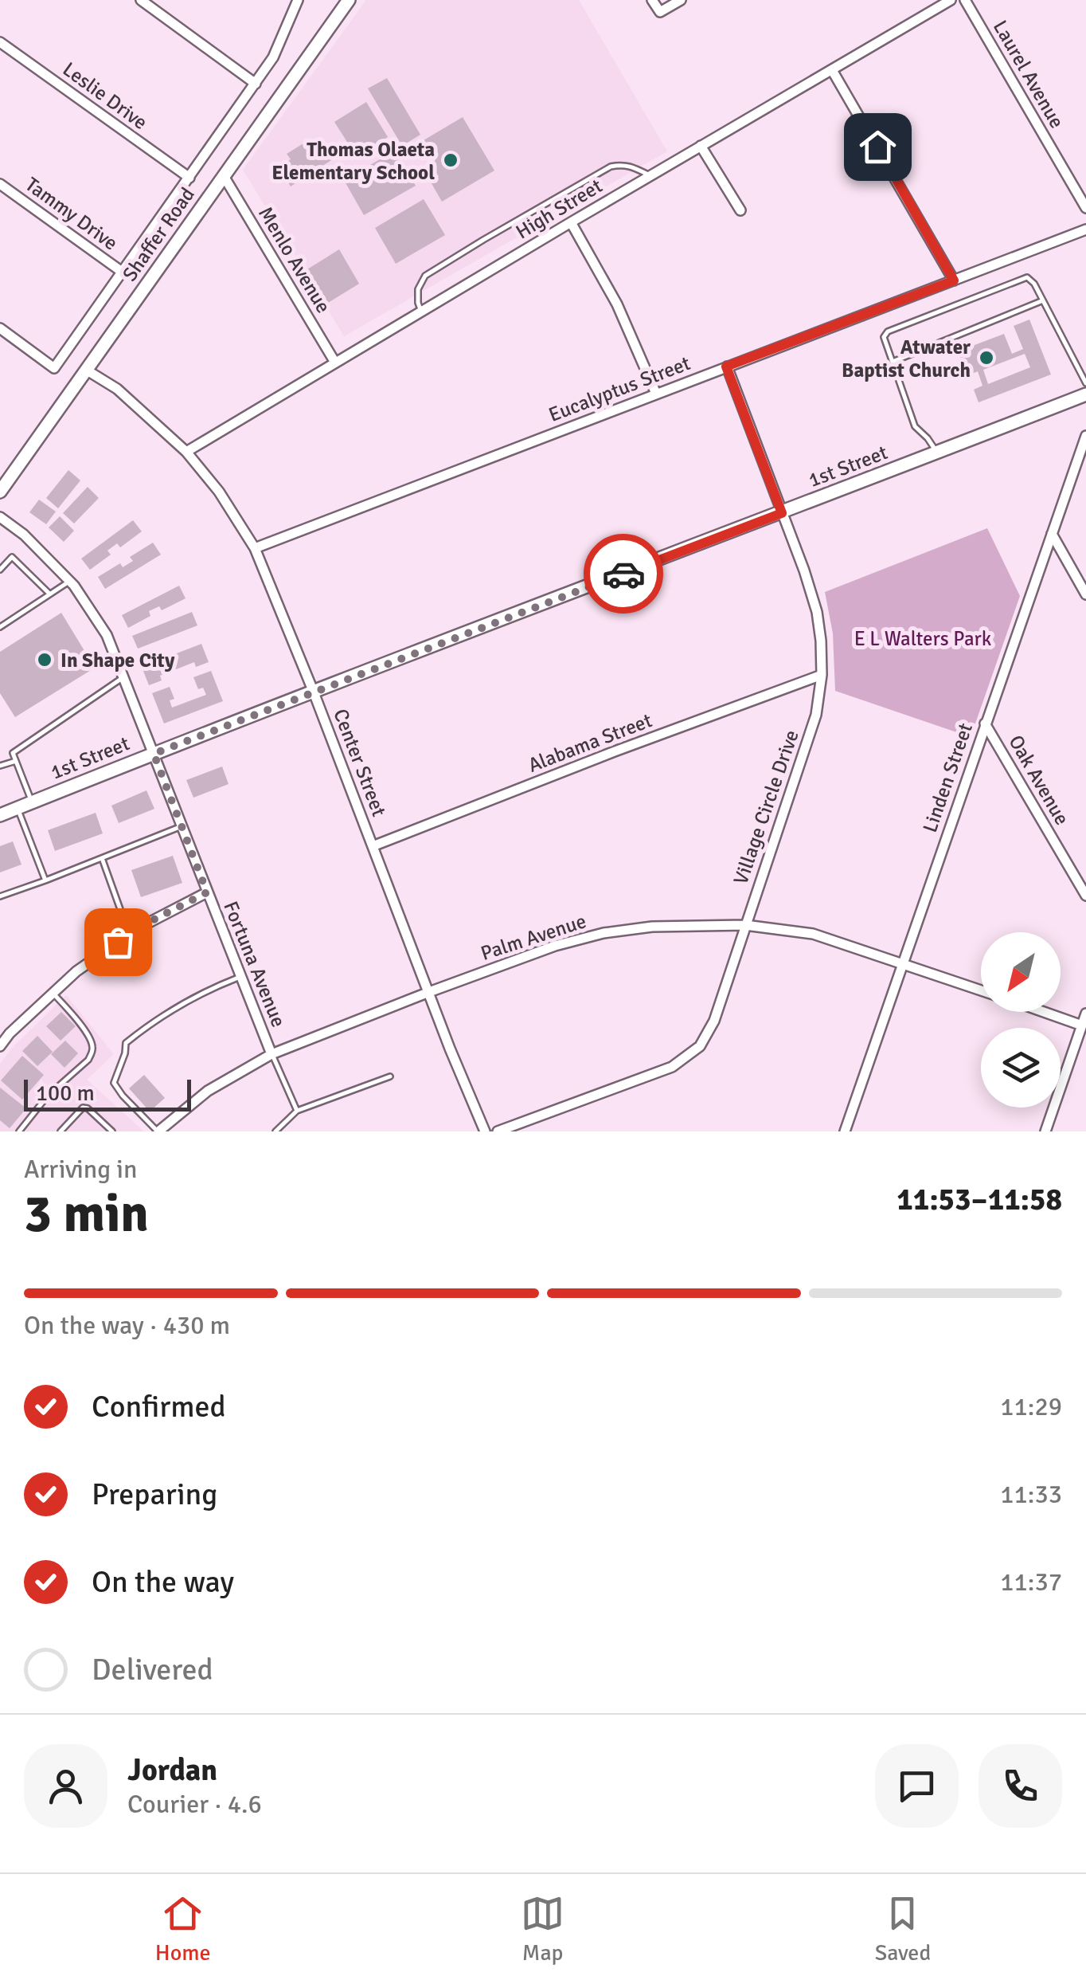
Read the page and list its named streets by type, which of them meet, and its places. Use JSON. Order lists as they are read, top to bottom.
{
  "streets": {
    "street": [
      "Laurel Avenue",
      "Leslie Drive",
      "High Street",
      "Tammy Drive",
      "Shaffer Road",
      "Menlo Avenue",
      "Eucalyptus Street",
      "1st Street",
      "Alabama Street",
      "Center Street",
      "Linden Street",
      "Oak Avenue",
      "Village Circle Drive",
      "Palm Avenue",
      "Fortuna Avenue"
    ]
  },
  "crossings": [
    ["Leslie Drive", "Shaffer Road"],
    ["High Street", "Menlo Avenue"],
    ["High Street", "Center Street"],
    ["Tammy Drive", "Shaffer Road"],
    ["Shaffer Road", "Menlo Avenue"],
    ["Shaffer Road", "Center Street"],
    ["Eucalyptus Street", "Center Street"],
    ["Eucalyptus Street", "Village Circle Drive"],
    ["1st Street", "Center Street"],
    ["1st Street", "Village Circle Drive"],
    ["1st Street", "Fortuna Avenue"],
    ["Alabama Street", "Center Street"],
    ["Alabama Street", "Village Circle Drive"],
    ["Center Street", "Palm Avenue"],
    ["Linden Street", "Oak Avenue"],
    ["Linden Street", "Palm Avenue"],
    ["Village Circle Drive", "Palm Avenue"],
    ["Palm Avenue", "Fortuna Avenue"]
  ],
  "parks": ["E L Walters Park"],
  "places": ["Thomas Olaeta Elementary School", "Atwater Baptist Church", "In Shape City"],
  "scale_bar": "100 m",
  "north": "bottom left",
  "page": {
    "scale": "100 m",
    "heading": ["3 min", "Arriving in", "11:53–11:58"],
    "panel": ["Jordan", "Courier · 4.6"],
    "bar": "On the way · 430 m",
    "list": [
      ["Confirmed", "11:29"],
      ["Preparing", "11:33"],
      ["On the way", "11:37"],
      "Delivered"
    ],
    "tabs": ["Home", "Map", "Saved"]
  }
}
